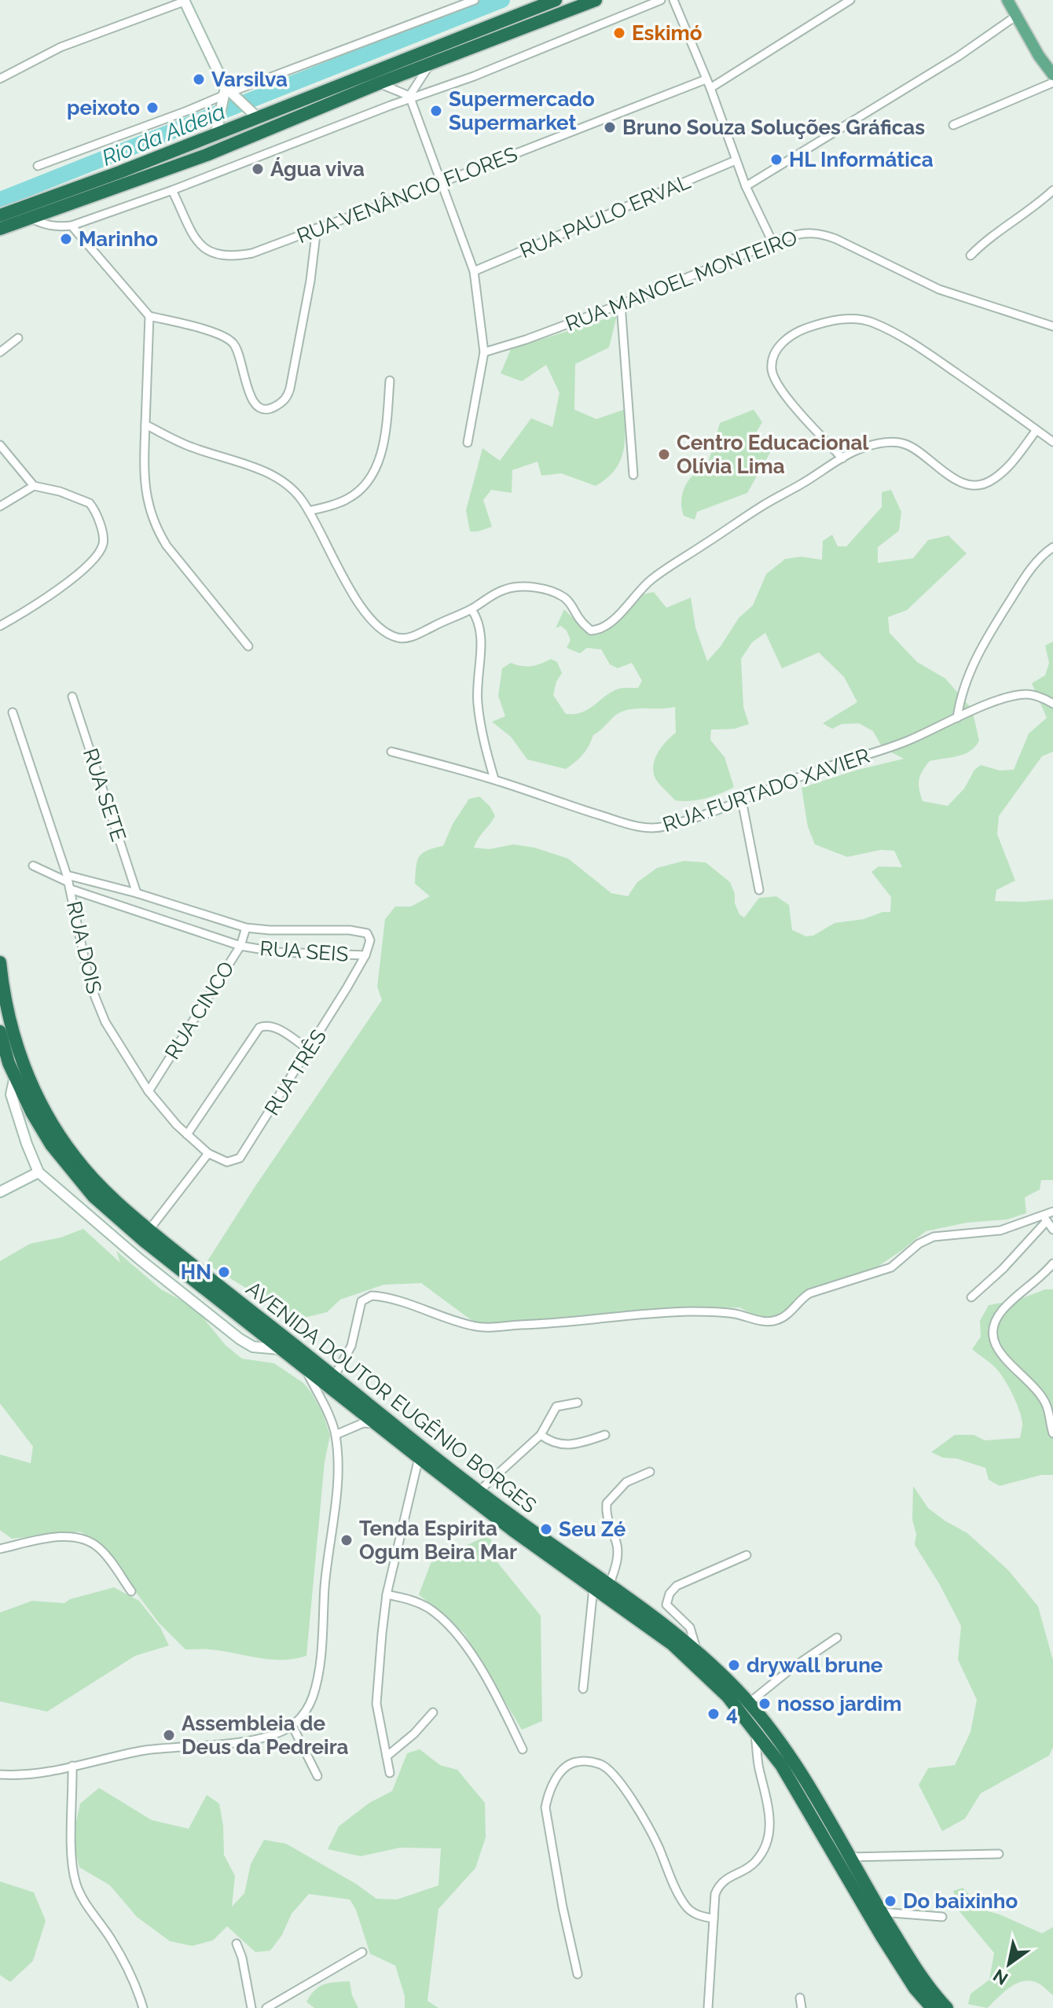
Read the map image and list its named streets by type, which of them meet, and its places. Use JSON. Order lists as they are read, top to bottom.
{
  "streets": {
    "highway": ["AVENIDA DOUTOR EUGÊNIO BORGES"],
    "street": [
      "RUA VENÂNCIO FLORES",
      "RUA PAULO ERVAL",
      "RUA MANOEL MONTEIRO",
      "RUA FURTADO XAVIER",
      "RUA SETE",
      "RUA DOIS",
      "RUA SEIS",
      "RUA CINCO",
      "RUA TRÊS"
    ]
  },
  "crossings": [
    ["RUA SETE", "RUA SEIS"],
    ["RUA DOIS", "RUA SEIS"],
    ["RUA DOIS", "RUA CINCO"],
    ["RUA DOIS", "RUA TRÊS"],
    ["RUA SEIS", "RUA CINCO"],
    ["RUA SEIS", "RUA TRÊS"]
  ],
  "water": ["Rio da Aldeia"],
  "places": [
    "Eskimó",
    "Varsilva",
    "peixoto",
    "Supermercado Supermarket",
    "Bruno Souza Soluções Gráficas",
    "HL Informática",
    "Água viva",
    "Marinho",
    "Centro Educacional Olívia Lima",
    "HN",
    "Seu Zé",
    "Tenda Espirita Ogum Beira Mar",
    "drywall brune",
    "nosso jardim",
    "4",
    "Assembleia de Deus da Pedreira",
    "Do baixinho"
  ],
  "north": "bottom left"
}
